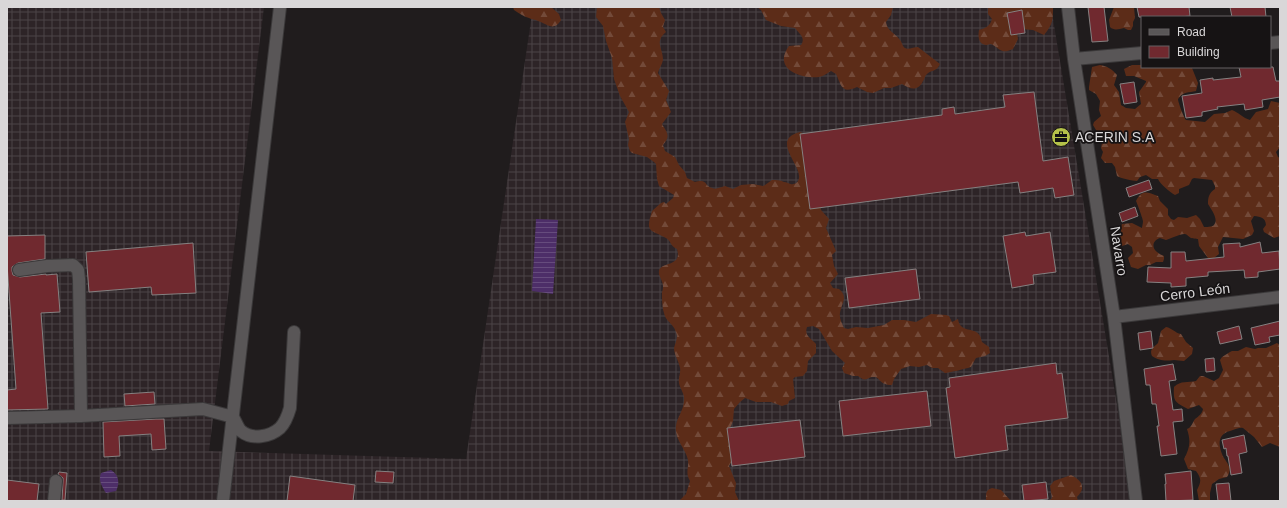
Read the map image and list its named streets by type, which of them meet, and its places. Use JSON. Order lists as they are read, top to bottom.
{
  "streets": {
    "street": ["Navarro", "Cerro León"]
  },
  "crossings": [
    ["Navarro", "Cerro León"]
  ],
  "places": {
    "office": ["ACERIN S.A"]
  },
  "legend": ["Road", "Building"]
}
